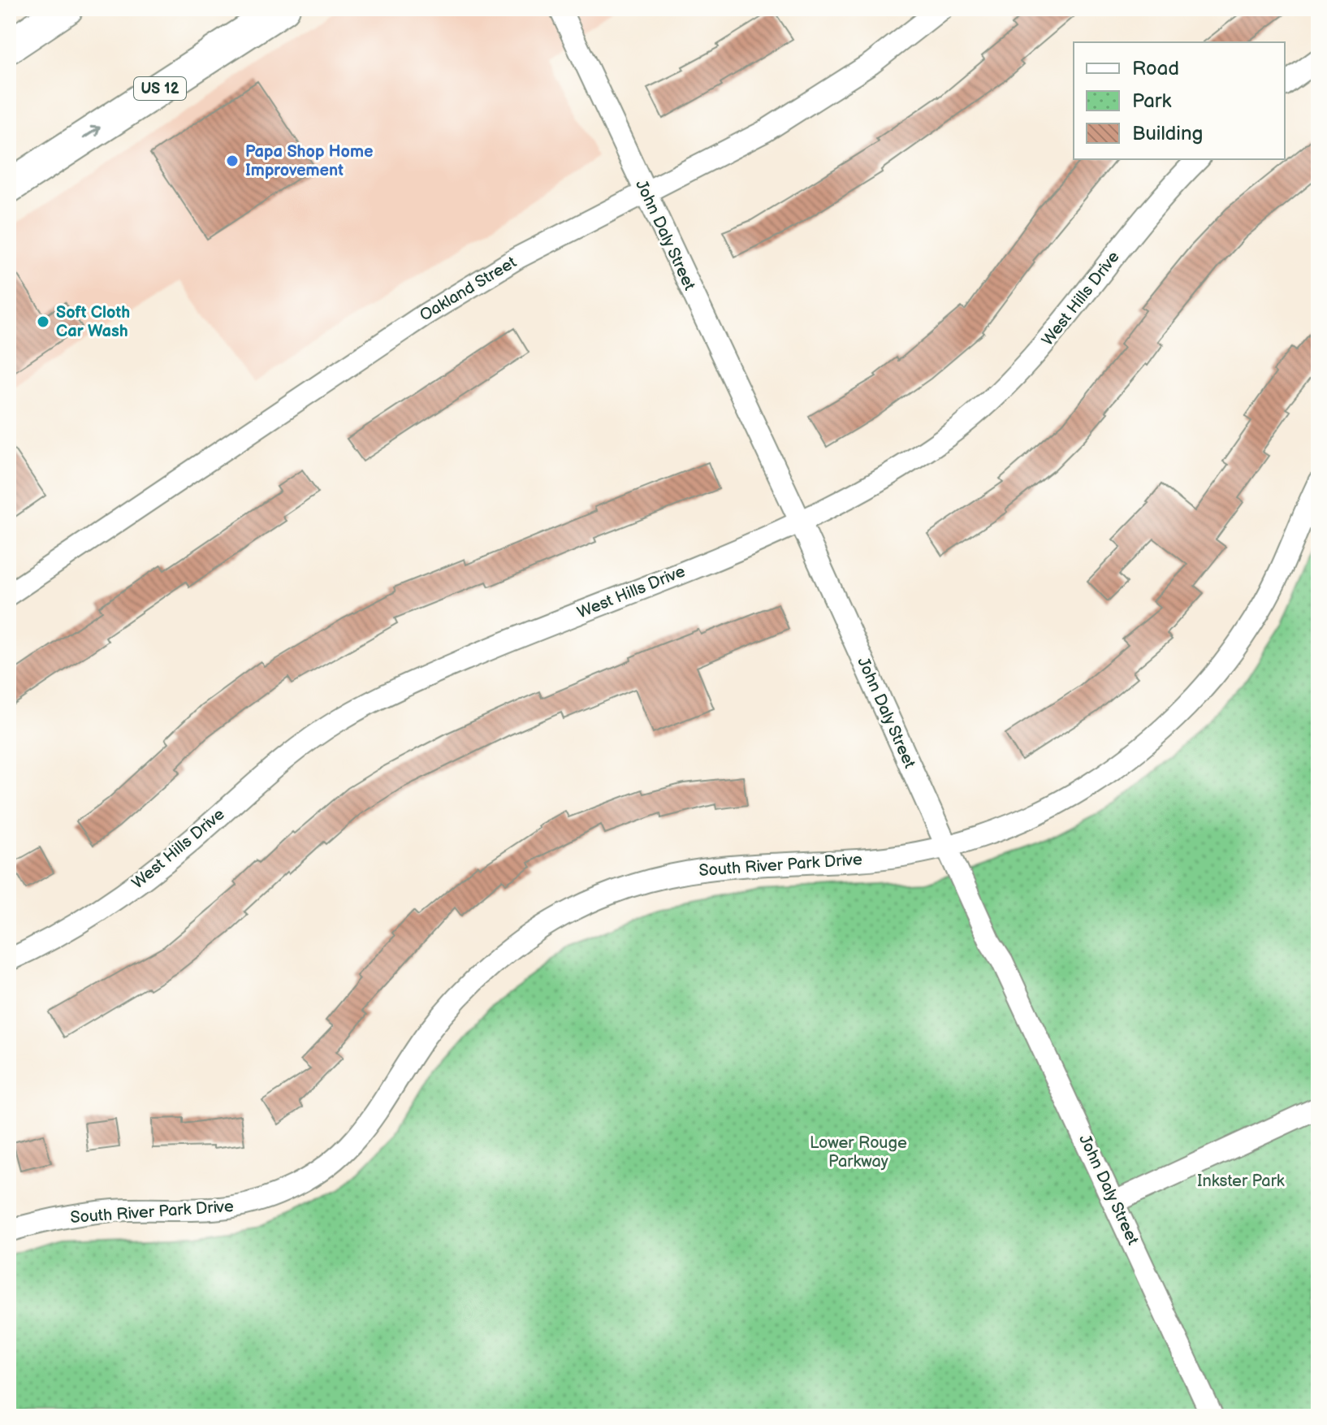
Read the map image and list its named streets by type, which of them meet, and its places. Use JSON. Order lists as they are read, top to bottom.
{
  "streets": {
    "main road": ["US 12"],
    "street": [
      "John Daly Street",
      "Oakland Street",
      "West Hills Drive",
      "South River Park Drive"
    ]
  },
  "crossings": [
    ["John Daly Street", "Oakland Street"],
    ["John Daly Street", "West Hills Drive"],
    ["John Daly Street", "South River Park Drive"]
  ],
  "parks": ["Lower Rouge Parkway", "Inkster Park"],
  "places": ["Papa Shop Home Improvement", "Soft Cloth Car Wash"],
  "legend": ["Road", "Park", "Building"]
}
